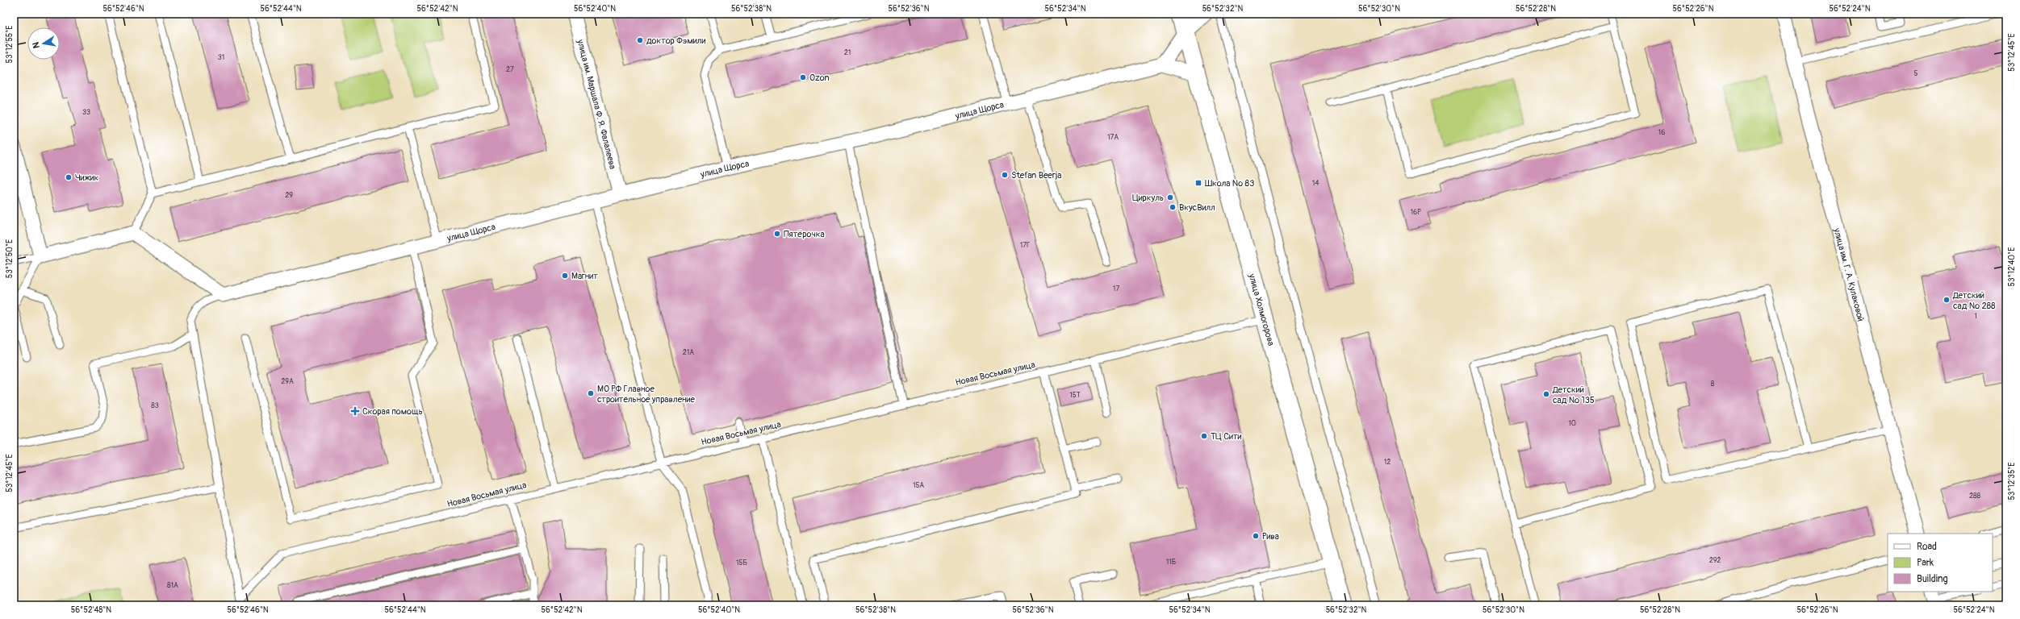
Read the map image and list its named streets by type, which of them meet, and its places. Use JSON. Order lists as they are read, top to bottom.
{
  "streets": {
    "main road": ["улица Холмогорова"],
    "street": ["улица им. Маршала Ф. Я. Фалалеева", "улица Щорса", "улица им. Г. А. Кулаковой"],
    "lane": ["Новая Восьмая улица"]
  },
  "crossings": [
    ["улица им. Маршала Ф. Я. Фалалеева", "улица Щорса"],
    ["улица Холмогорова", "Новая Восьмая улица"]
  ],
  "places": {
    "other": [
      "доктор Фэмили",
      "Ozon",
      "Stefan Beerja",
      "Чижик",
      "Циркуль",
      "ВкусВилл",
      "Пятёрочка",
      "Магнит",
      "Детский сад № 288",
      "МО РФ Главное строительное управление",
      "Детский сад № 135",
      "ТЦ Сити",
      "Рива"
    ],
    "transit": ["Школа № 83"],
    "health": ["Скорая помощь"]
  },
  "house_numbers": [
    "21",
    "31",
    "27",
    "5",
    "33",
    "16",
    "17А",
    "14",
    "29",
    "16Р",
    "17Г",
    "17",
    "1",
    "21А",
    "29А",
    "8",
    "15Т",
    "83",
    "10",
    "12",
    "15А",
    "288",
    "292",
    "11Б",
    "15Б",
    "81А"
  ],
  "legend": ["Road", "Park", "Building"],
  "north": "left",
  "coordinates": [
    "56°52'46\"N",
    "56°52'44\"N",
    "56°52'42\"N",
    "56°52'40\"N",
    "56°52'38\"N",
    "56°52'36\"N",
    "56°52'34\"N",
    "56°52'32\"N",
    "56°52'30\"N",
    "56°52'28\"N",
    "56°52'26\"N",
    "56°52'24\"N",
    "53°12'55\"E",
    "53°12'45\"E",
    "53°12'50\"E",
    "53°12'40\"E",
    "53°12'35\"E",
    "56°52'48\"N"
  ]
}
